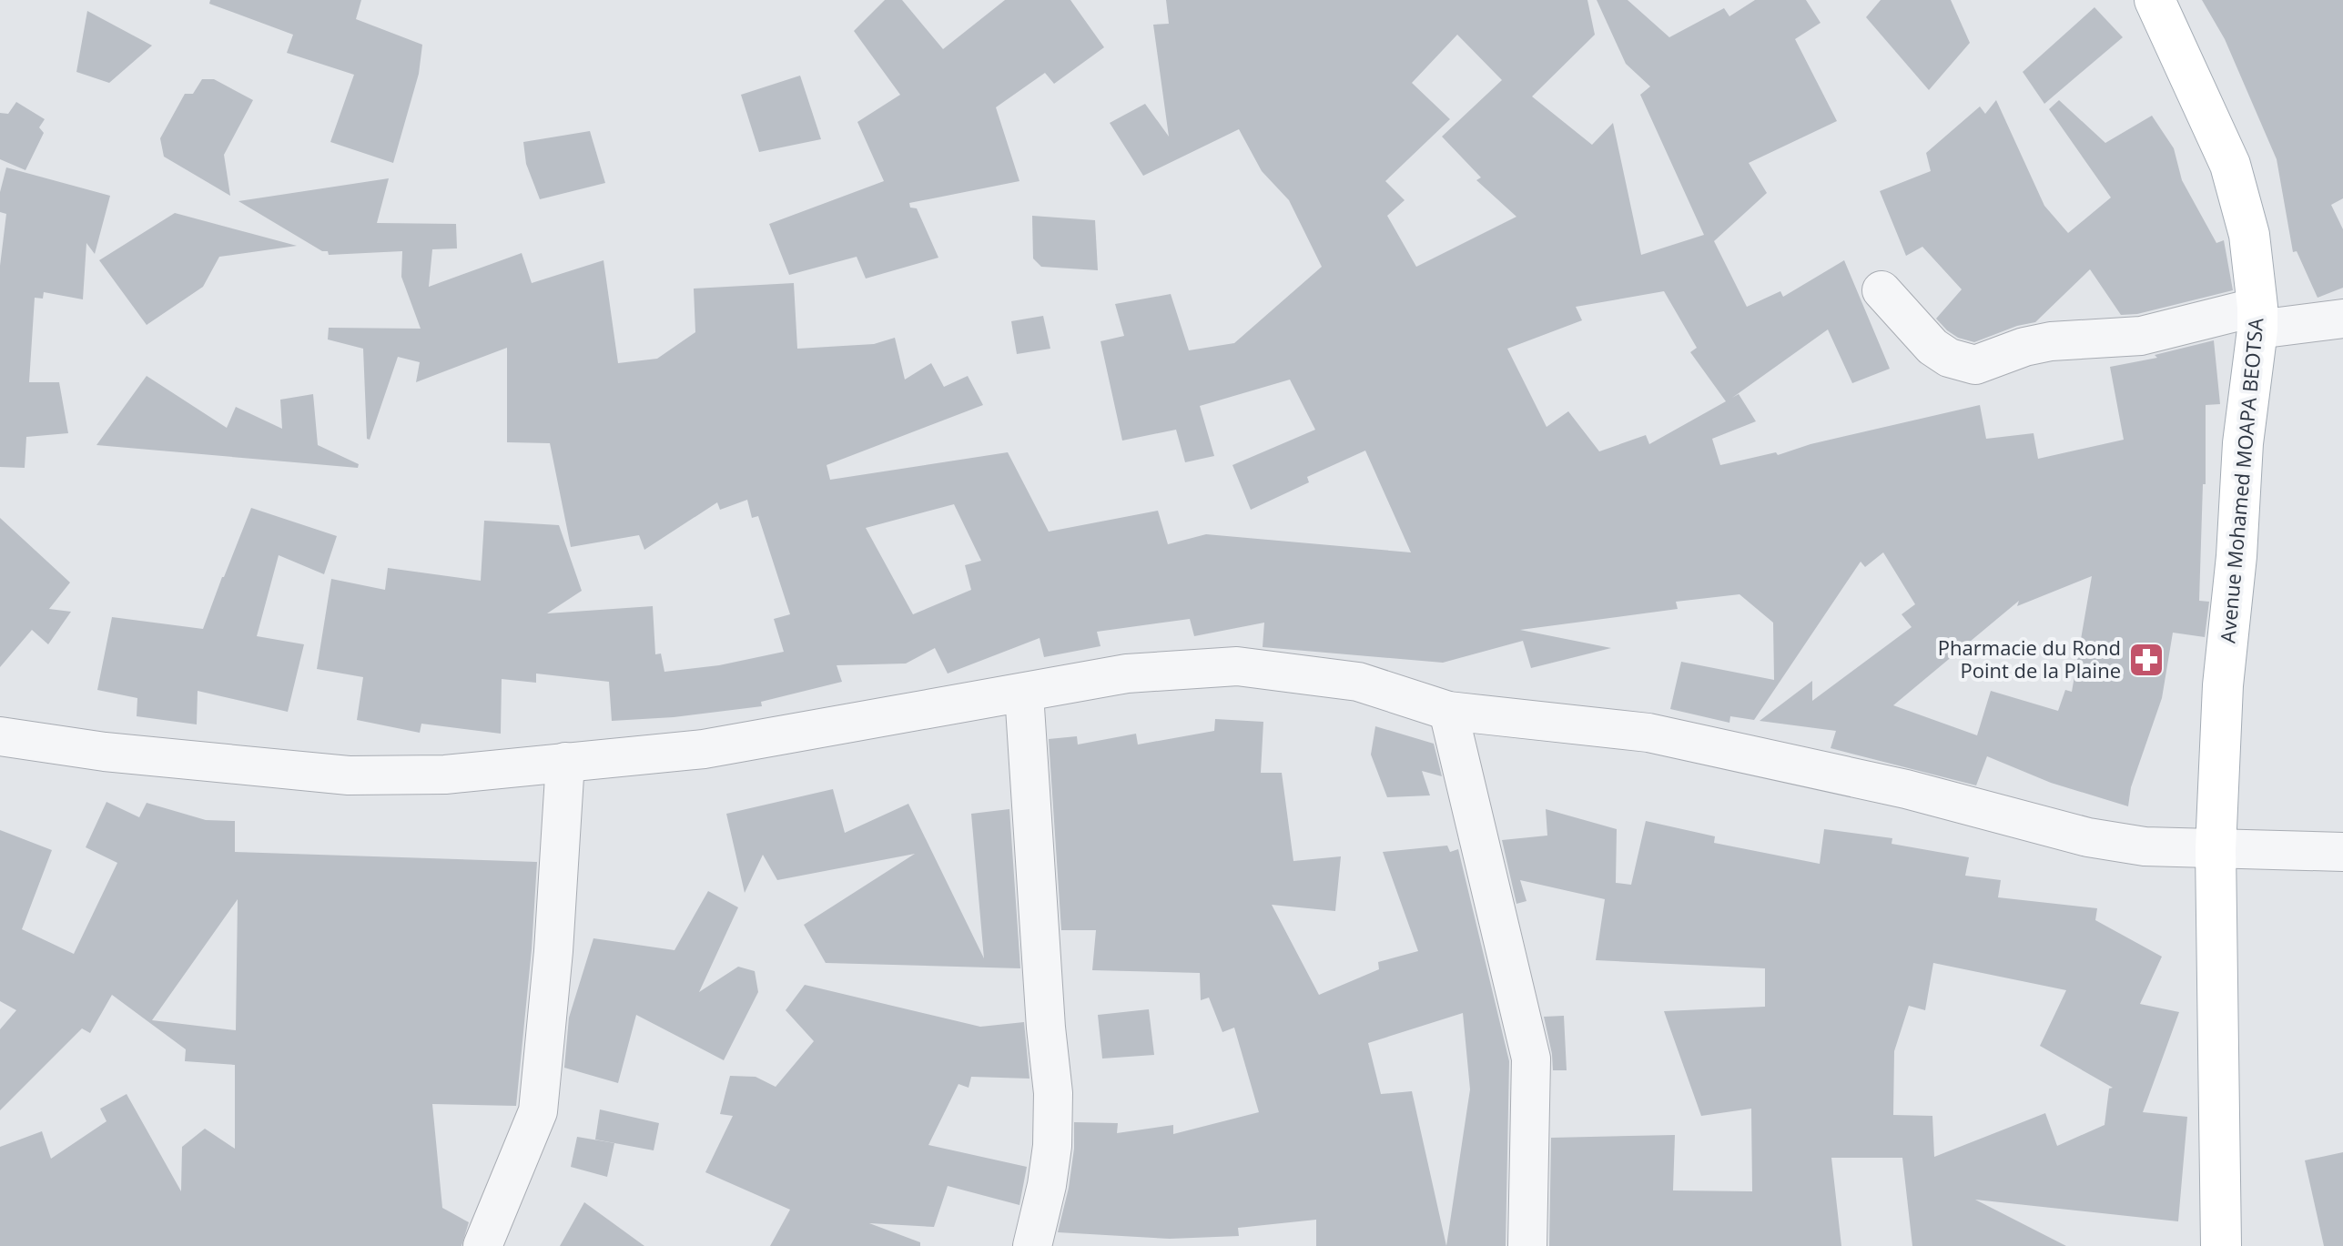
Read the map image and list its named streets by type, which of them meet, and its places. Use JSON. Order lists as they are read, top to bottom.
{
  "streets": {
    "main road": ["Avenue Mohamed MOAPA BEOTSA"]
  },
  "places": {
    "pharmacy": ["Pharmacie du Rond Point de la Plaine"]
  }
}
